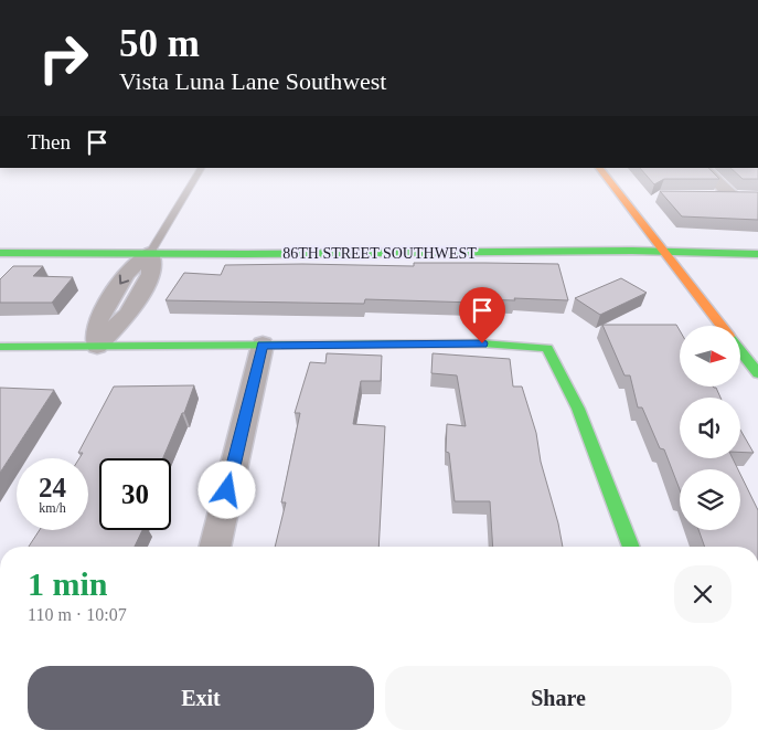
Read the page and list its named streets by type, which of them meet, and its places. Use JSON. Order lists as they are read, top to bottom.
{
  "streets": {
    "street": ["86TH STREET SOUTHWEST"]
  },
  "north": "right",
  "page": {
    "turn": ["50 m", "Vista Luna Lane Southwest"],
    "then": "Then",
    "speed": "24 km/h",
    "limit": "30",
    "heading": ["1 min", "110 m · 10:07"],
    "buttons": ["Exit", "Share"]
  }
}
